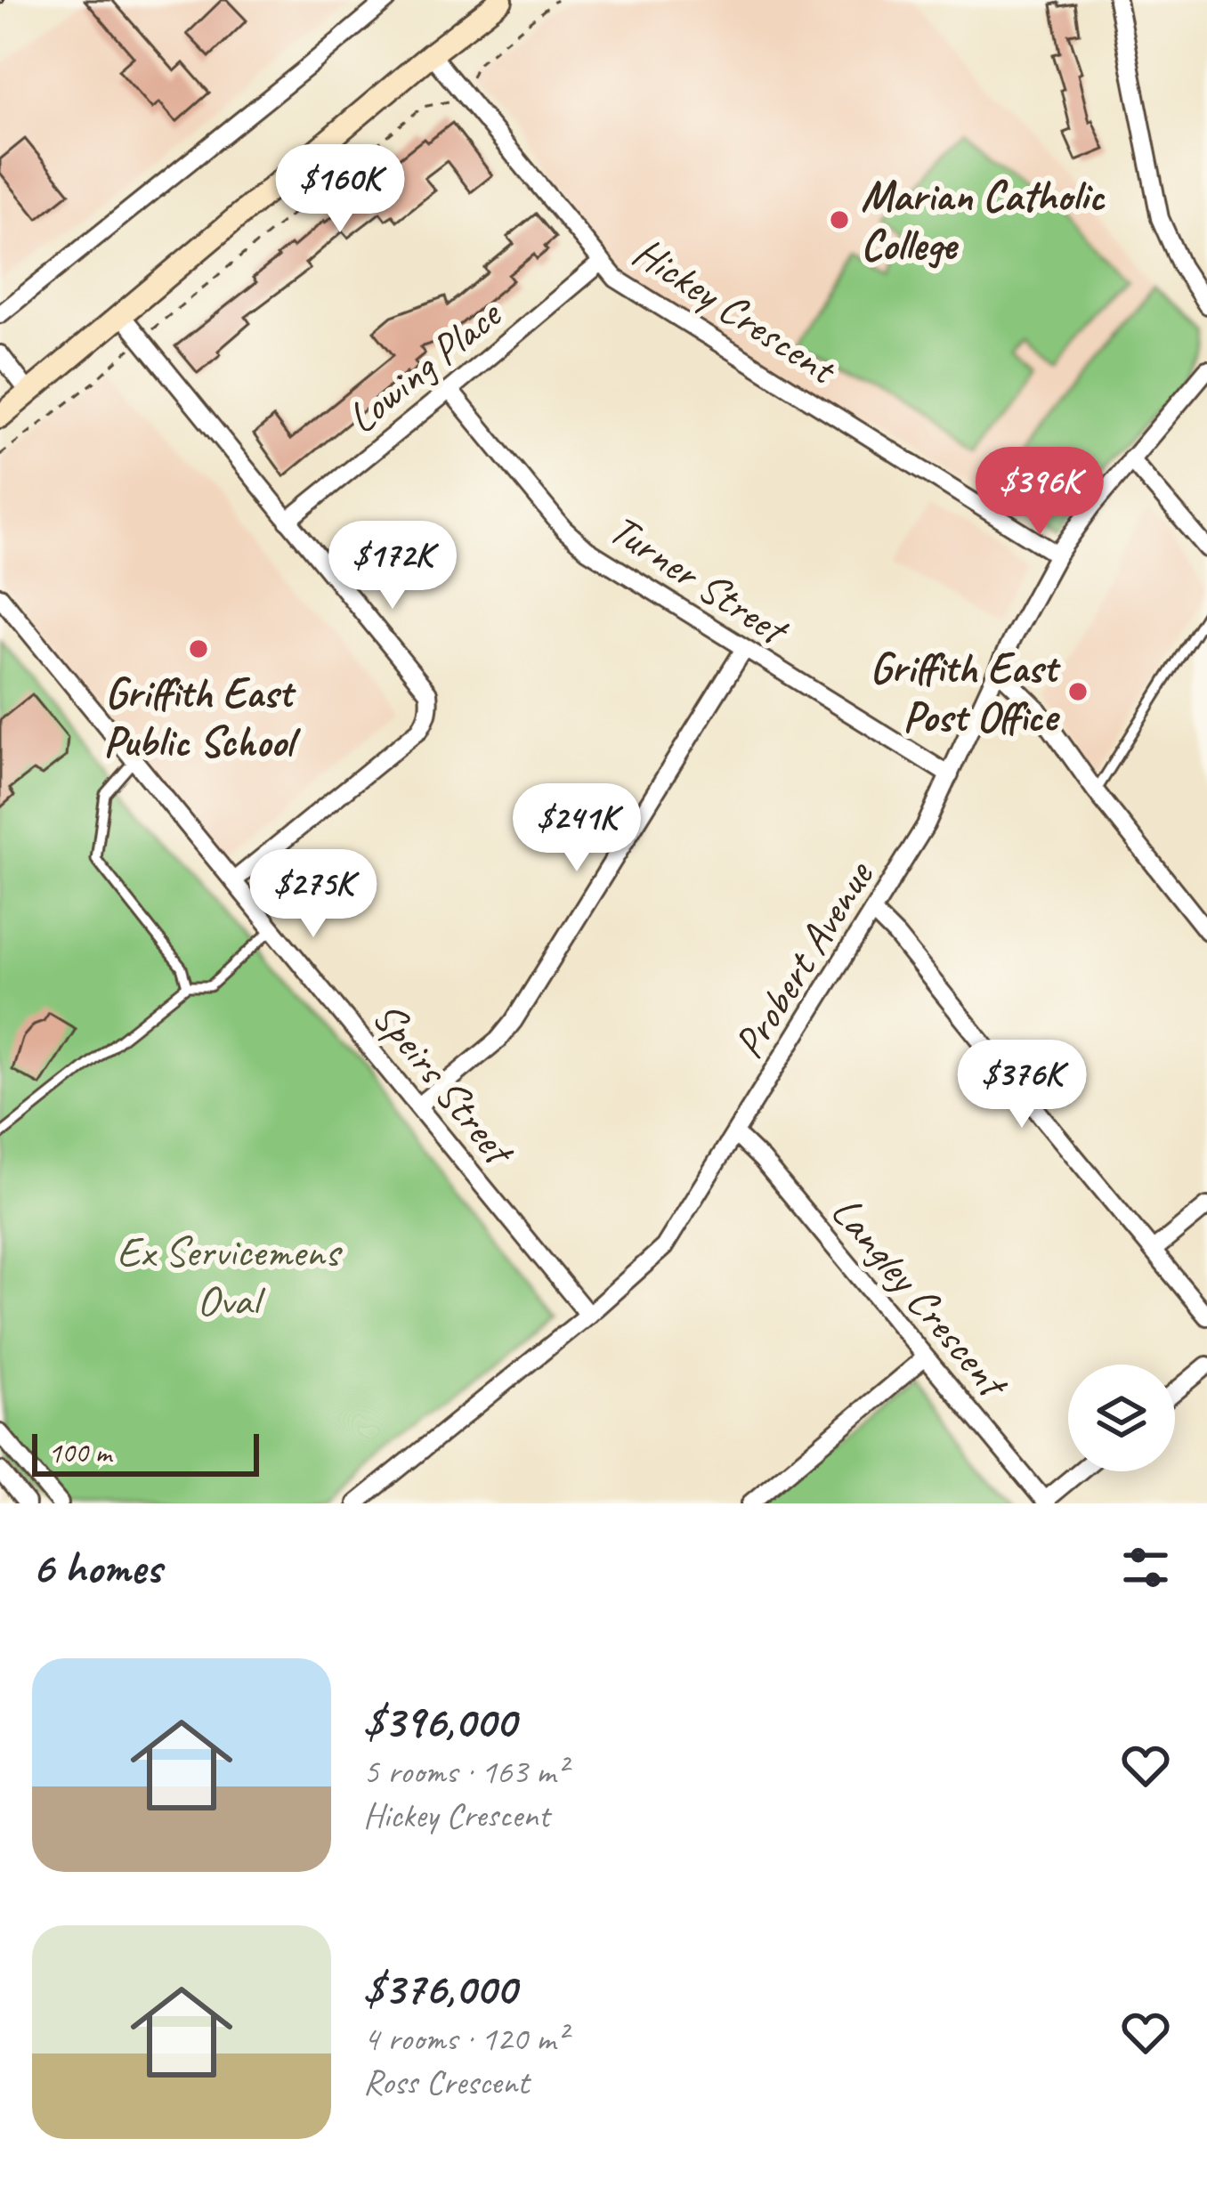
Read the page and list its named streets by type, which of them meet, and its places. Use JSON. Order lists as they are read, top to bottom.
{
  "streets": {
    "street": [
      "Hickey Crescent",
      "Lowing Place",
      "Turner Street",
      "Probert Avenue",
      "Speirs Street",
      "Langley Crescent"
    ]
  },
  "crossings": [
    ["Hickey Crescent", "Lowing Place"],
    ["Hickey Crescent", "Probert Avenue"],
    ["Lowing Place", "Turner Street"],
    ["Turner Street", "Probert Avenue"],
    ["Probert Avenue", "Speirs Street"],
    ["Probert Avenue", "Langley Crescent"]
  ],
  "parks": ["Ex Servicemens Oval"],
  "places": ["Marian Catholic College", "Griffith East Public School", "Griffith East Post Office"],
  "scale_bar": "100 m",
  "page": {
    "price": [
      "$160K",
      "$396K",
      "$172K",
      "$241K",
      "$275K",
      "$376K"
    ],
    "scale": "100 m",
    "heading": "6 homes",
    "list": [
      {
        "name": "$396,000",
        "note": "5 rooms · 163 m² · Hickey Crescent"
      },
      {
        "name": "$376,000",
        "note": "4 rooms · 120 m² · Ross Crescent"
      }
    ]
  }
}
